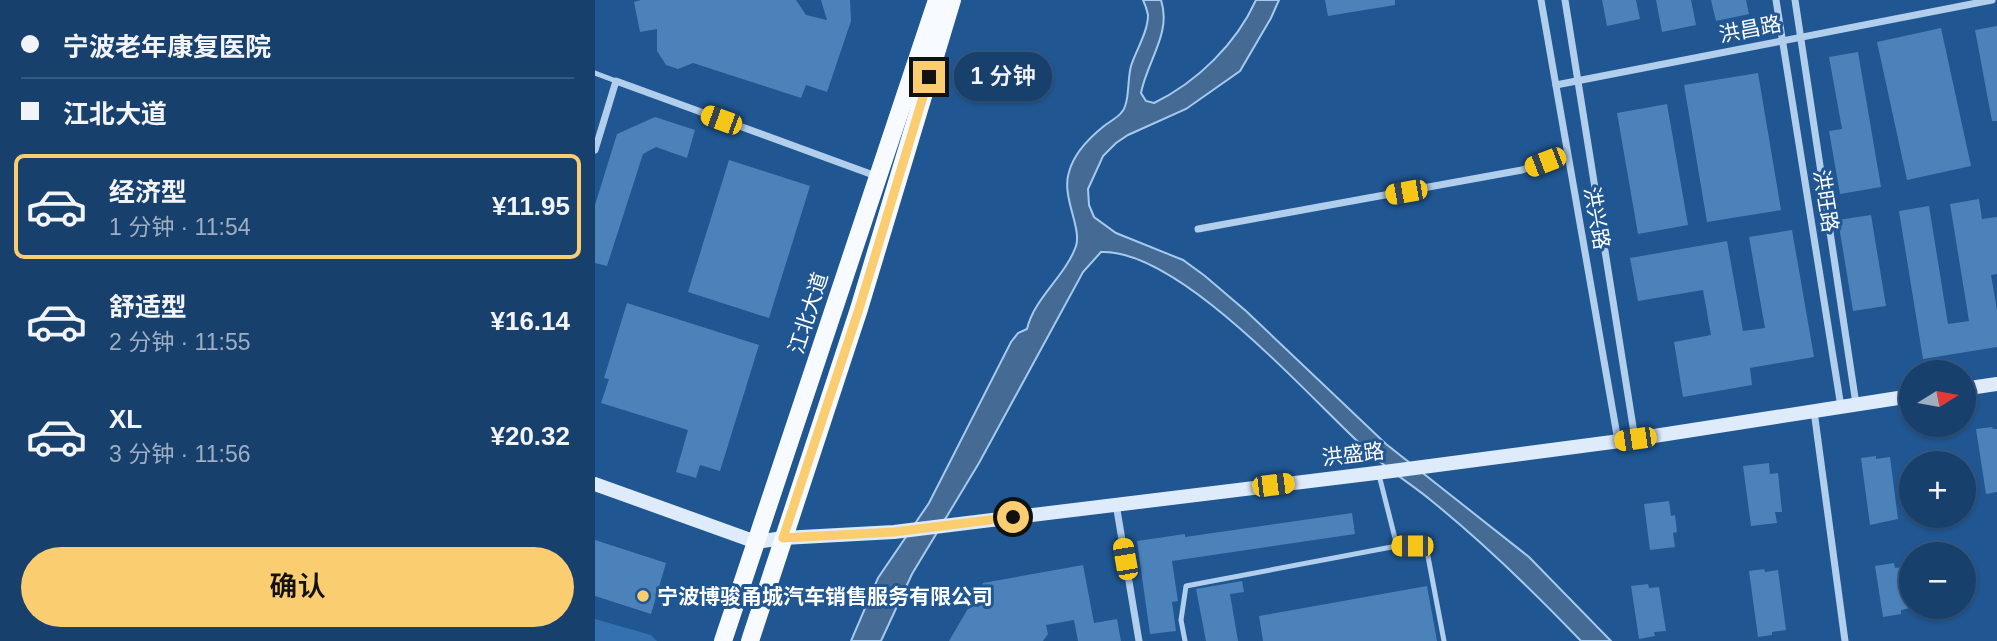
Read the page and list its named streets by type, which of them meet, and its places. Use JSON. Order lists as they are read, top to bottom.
{
  "streets": {
    "main road": ["江北大道"],
    "street": [
      "洪昌路",
      "洪旺路",
      "洪兴路",
      "洪盛路"
    ]
  },
  "crossings": [
    ["洪昌路", "洪旺路"],
    ["洪昌路", "洪兴路"],
    ["洪旺路", "洪盛路"],
    ["洪兴路", "洪盛路"],
    ["江北大道", "洪盛路"]
  ],
  "places": ["宁波博骏甬城汽车销售服务有限公司"],
  "north": "right",
  "page": {
    "banner": ["宁波老年康复医院", "江北大道"],
    "bubble": "1 分钟",
    "list": [
      {
        "name": "经济型",
        "note": "1 分钟 · 11:54",
        "value": "¥11.95"
      },
      {
        "name": "舒适型",
        "note": "2 分钟 · 11:55",
        "value": "¥16.14"
      },
      {
        "name": "XL",
        "note": "3 分钟 · 11:56",
        "value": "¥20.32"
      }
    ],
    "map_buttons": ["+", "−"],
    "buttons": "确认"
  }
}
